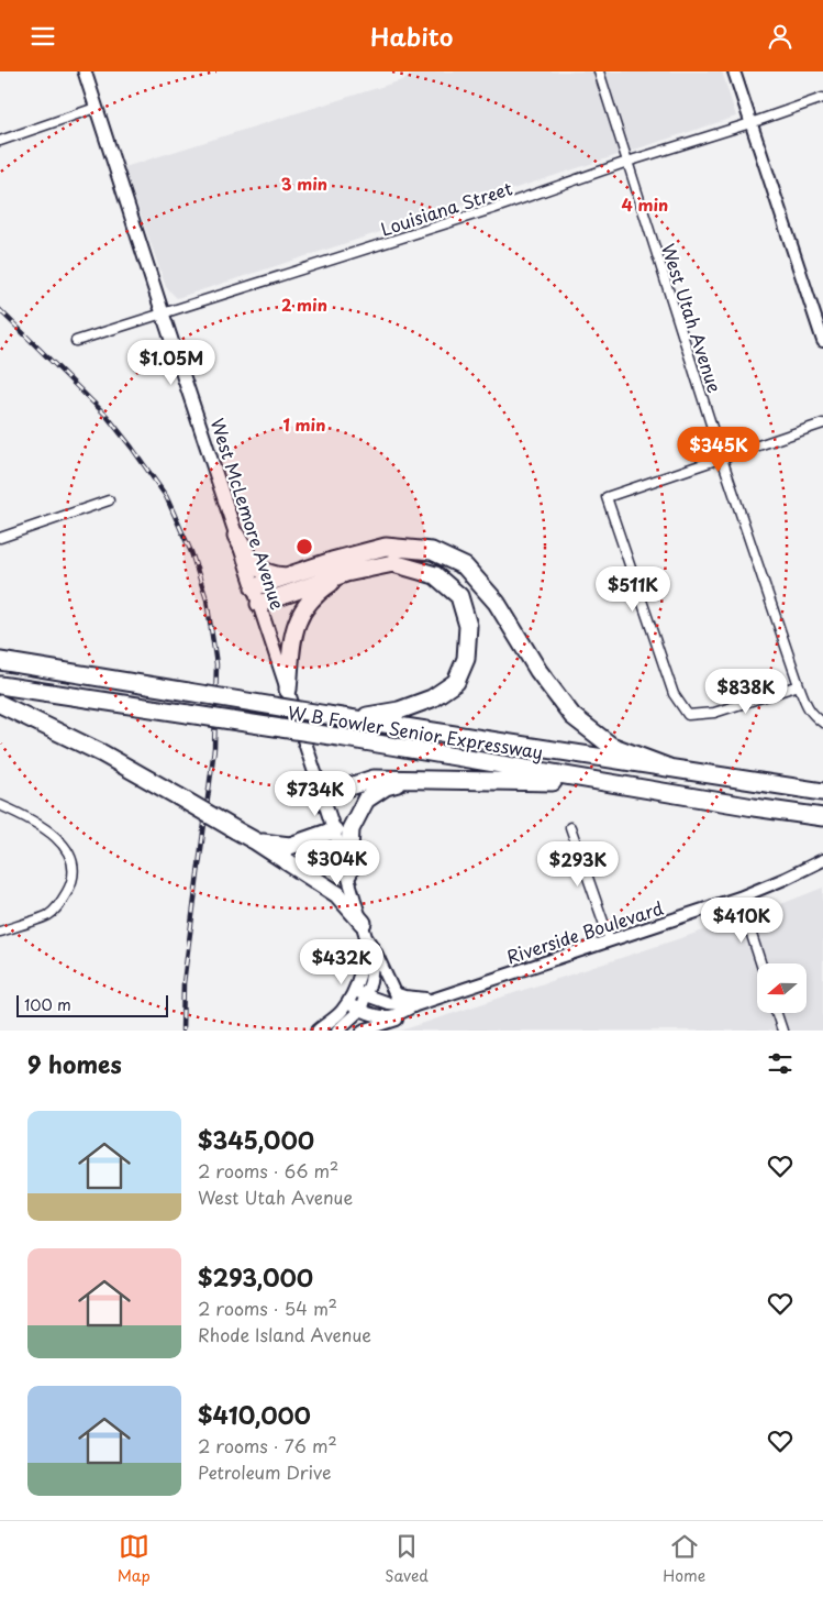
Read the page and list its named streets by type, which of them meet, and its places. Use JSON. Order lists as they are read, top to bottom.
{
  "streets": {
    "highway": ["W B Fowler Senior Expressway"],
    "main road": ["West McLemore Avenue"],
    "street": ["Louisiana Street", "West Utah Avenue", "Riverside Boulevard"]
  },
  "crossings": [
    ["Louisiana Street", "West Utah Avenue"],
    ["Louisiana Street", "West McLemore Avenue"],
    ["West McLemore Avenue", "Riverside Boulevard"]
  ],
  "scale_bar": "100 m",
  "north": "left",
  "page": {
    "header": "Habito",
    "price": [
      "$1.05M",
      "$345K",
      "$511K",
      "$838K",
      "$734K",
      "$304K",
      "$293K",
      "$410K",
      "$432K"
    ],
    "scale": "100 m",
    "heading": "9 homes",
    "list": [
      {
        "name": "$345,000",
        "note": "2 rooms · 66 m² · West Utah Avenue"
      },
      {
        "name": "$293,000",
        "note": "2 rooms · 54 m² · Rhode Island Avenue"
      },
      {
        "name": "$410,000",
        "note": "2 rooms · 76 m² · Petroleum Drive"
      }
    ],
    "tabs": ["Map", "Saved", "Home"]
  },
  "rings": [
    "3 min",
    "4 min",
    "2 min",
    "1 min"
  ]
}
